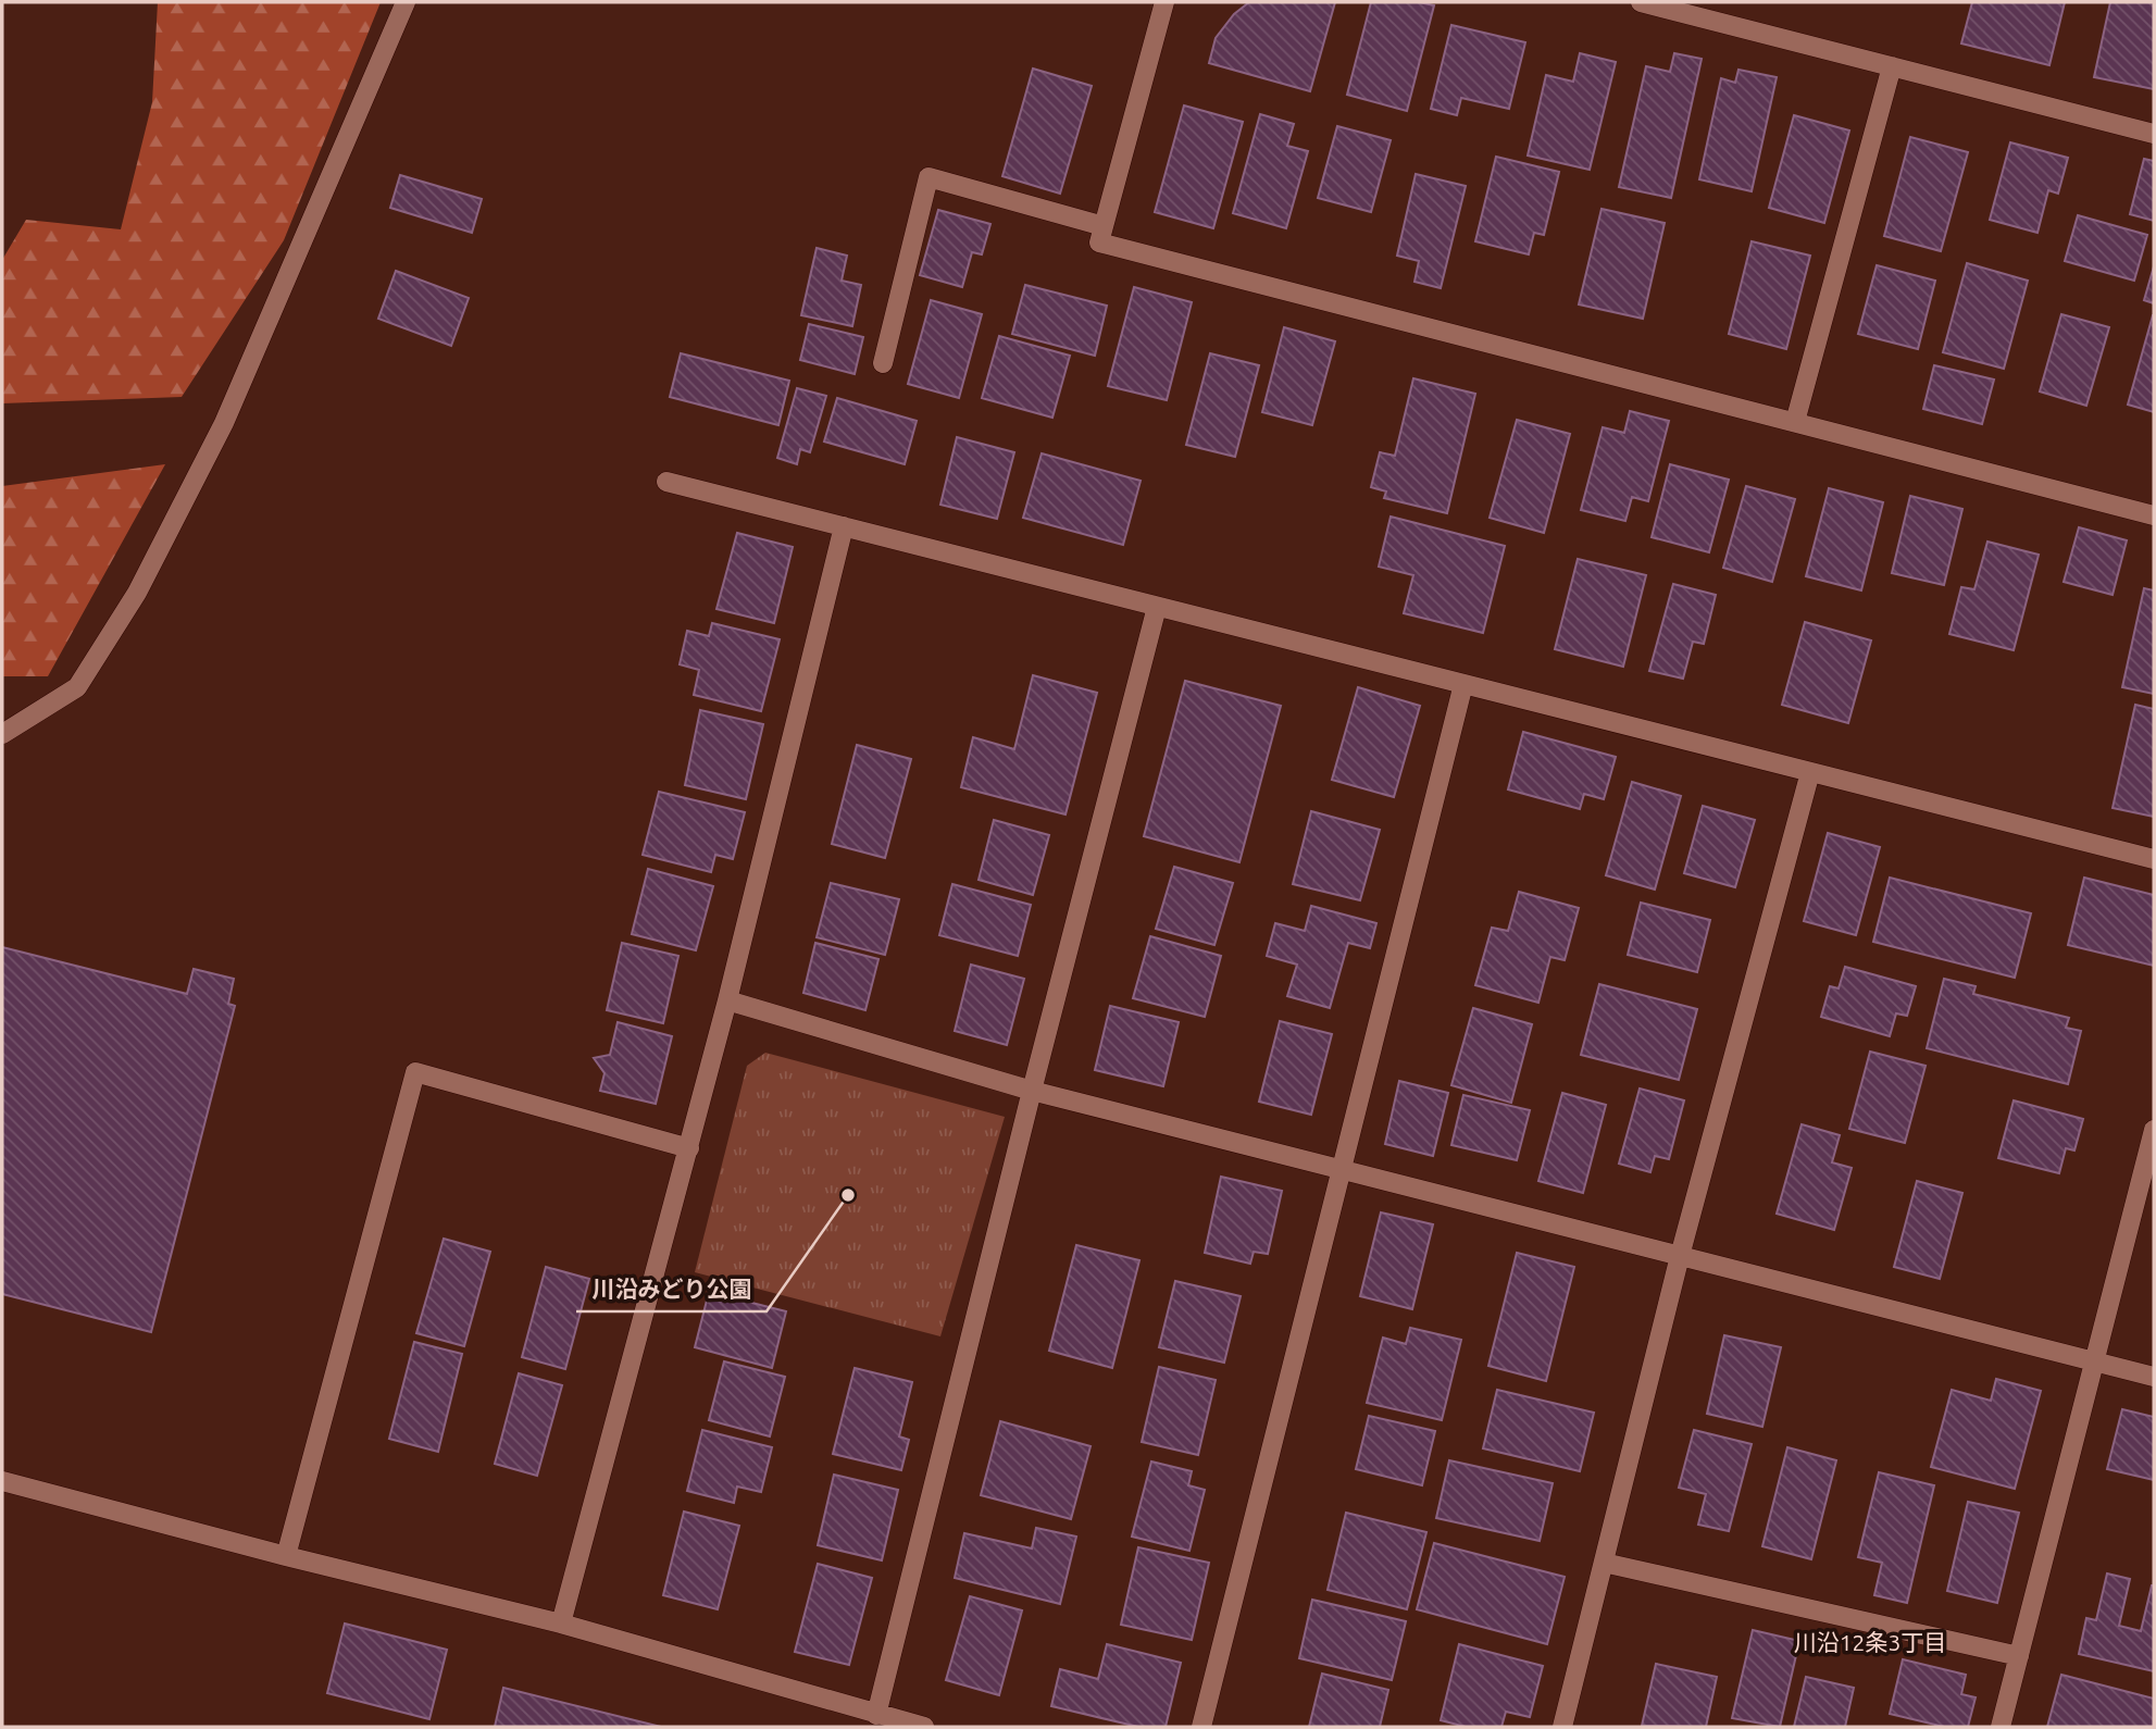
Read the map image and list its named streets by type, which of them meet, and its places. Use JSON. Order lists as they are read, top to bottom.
{
  "districts": ["川沿12条3丁目"],
  "places": ["川沿みどり公園"]
}
